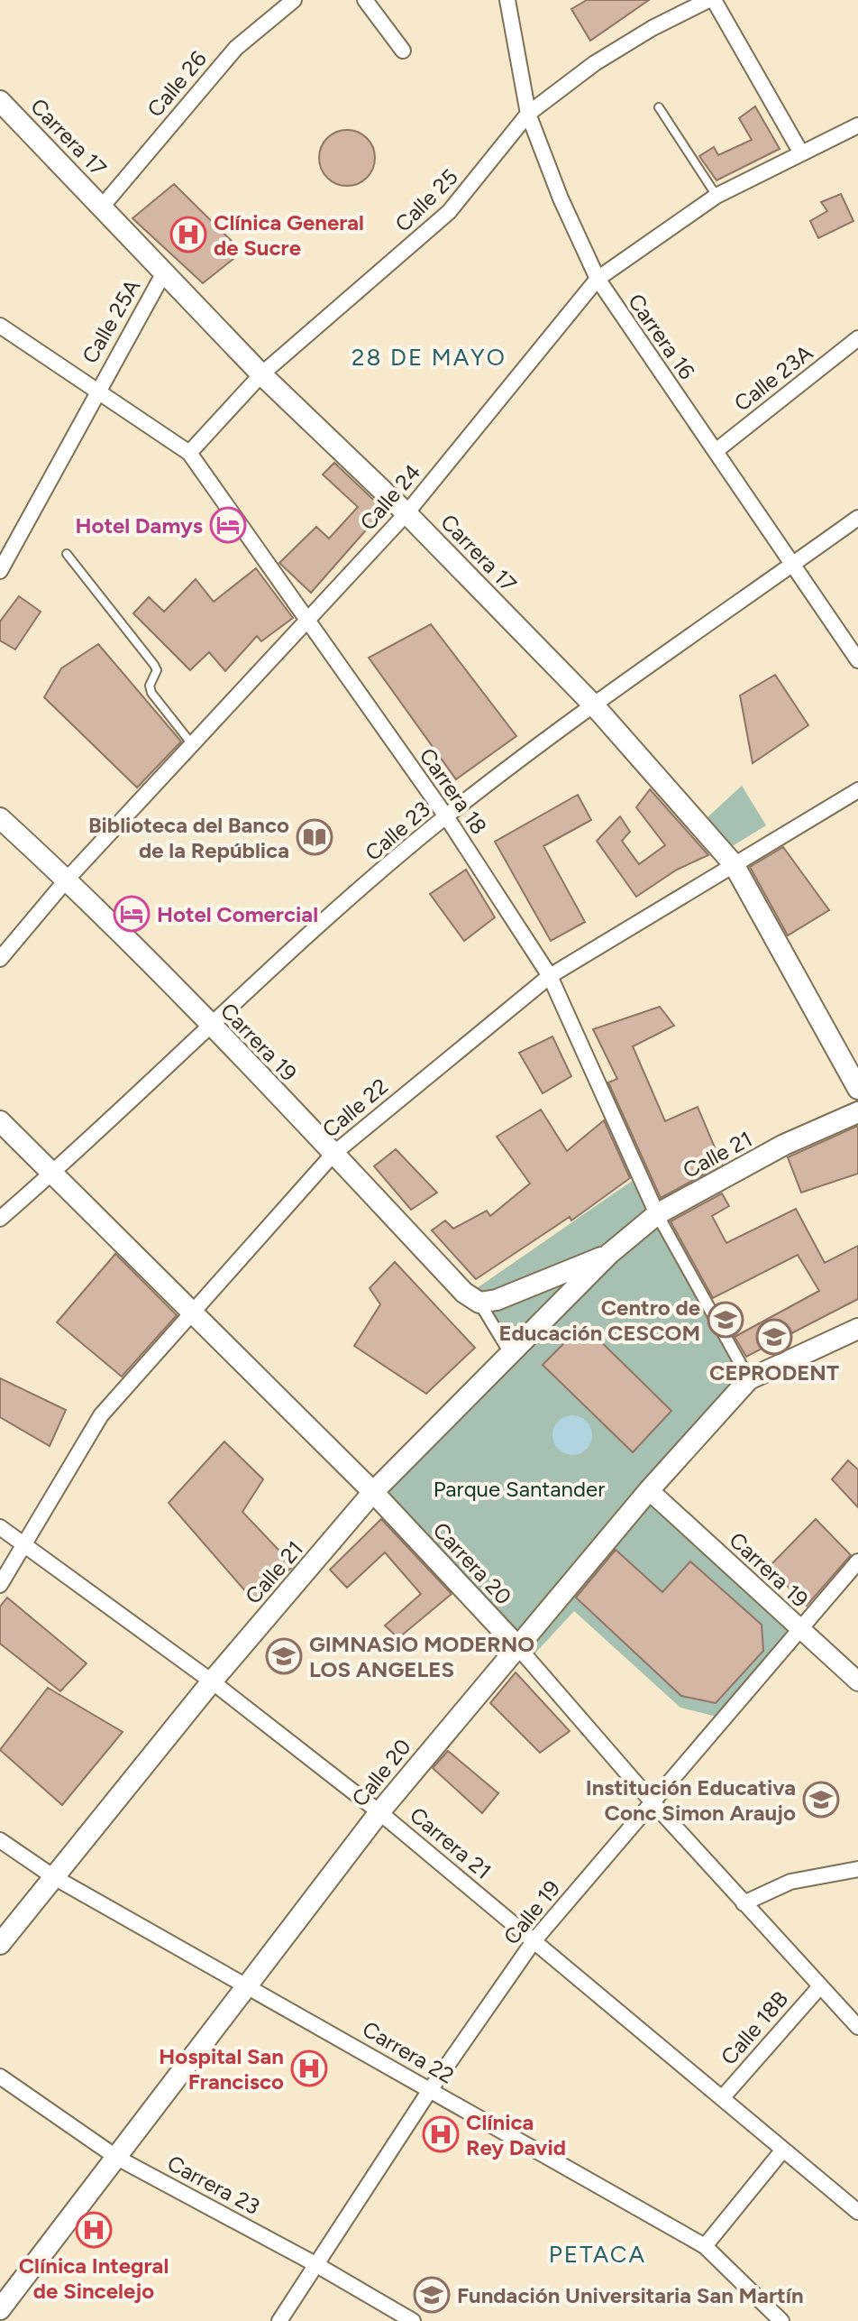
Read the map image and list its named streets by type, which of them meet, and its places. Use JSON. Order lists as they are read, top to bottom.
{
  "streets": {
    "main road": [
      "Carrera 17",
      "Carrera 19",
      "Calle 21",
      "Carrera 20",
      "Calle 20"
    ],
    "street": [
      "Calle 26",
      "Calle 25",
      "Calle 25A",
      "Carrera 16",
      "Calle 23A",
      "Calle 24",
      "Carrera 18",
      "Calle 23",
      "Calle 22",
      "Carrera 21",
      "Calle 19",
      "Calle 18B",
      "Carrera 22",
      "Carrera 23"
    ]
  },
  "crossings": [
    ["Calle 26", "Carrera 17"],
    ["Carrera 17", "Calle 25"],
    ["Carrera 17", "Calle 25A"],
    ["Carrera 17", "Calle 24"],
    ["Carrera 17", "Calle 23"],
    ["Carrera 17", "Calle 22"],
    ["Calle 25", "Carrera 16"],
    ["Calle 25", "Carrera 18"],
    ["Calle 25A", "Carrera 18"],
    ["Carrera 16", "Calle 23A"],
    ["Carrera 16", "Calle 24"],
    ["Carrera 16", "Calle 23"],
    ["Calle 24", "Carrera 18"],
    ["Calle 24", "Carrera 19"],
    ["Carrera 18", "Calle 23"],
    ["Carrera 18", "Calle 22"],
    ["Carrera 18", "Calle 21"],
    ["Carrera 18", "Calle 20"],
    ["Calle 23", "Carrera 19"],
    ["Calle 23", "Carrera 20"],
    ["Carrera 19", "Calle 22"],
    ["Carrera 19", "Calle 21"],
    ["Carrera 19", "Calle 20"],
    ["Carrera 19", "Calle 19"],
    ["Calle 22", "Carrera 20"],
    ["Calle 22", "Carrera 21"],
    ["Calle 21", "Carrera 20"],
    ["Calle 21", "Carrera 21"],
    ["Calle 21", "Carrera 22"],
    ["Carrera 20", "Calle 20"],
    ["Carrera 20", "Calle 19"],
    ["Carrera 20", "Calle 18B"],
    ["Calle 20", "Carrera 21"],
    ["Calle 20", "Carrera 22"],
    ["Calle 20", "Carrera 23"],
    ["Carrera 21", "Calle 19"],
    ["Carrera 21", "Calle 18B"],
    ["Calle 19", "Carrera 22"],
    ["Calle 19", "Carrera 23"]
  ],
  "districts": ["28 DE MAYO", "PETACA"],
  "parks": ["Parque Santander"],
  "places": {
    "hospital": [
      "Clínica General de Sucre",
      "Hospital San Francisco",
      "Clínica Rey David",
      "Clínica Integral de Sincelejo"
    ],
    "hotel": ["Hotel Damys", "Hotel Comercial"],
    "library": ["Biblioteca del Banco de la República"],
    "school or university": [
      "Centro de Educación CESCOM",
      "CEPRODENT",
      "GIMNASIO MODERNO LOS ANGELES",
      "Institución Educativa Conc Simon Araujo",
      "Fundación Universitaria San Martín"
    ]
  }
}
